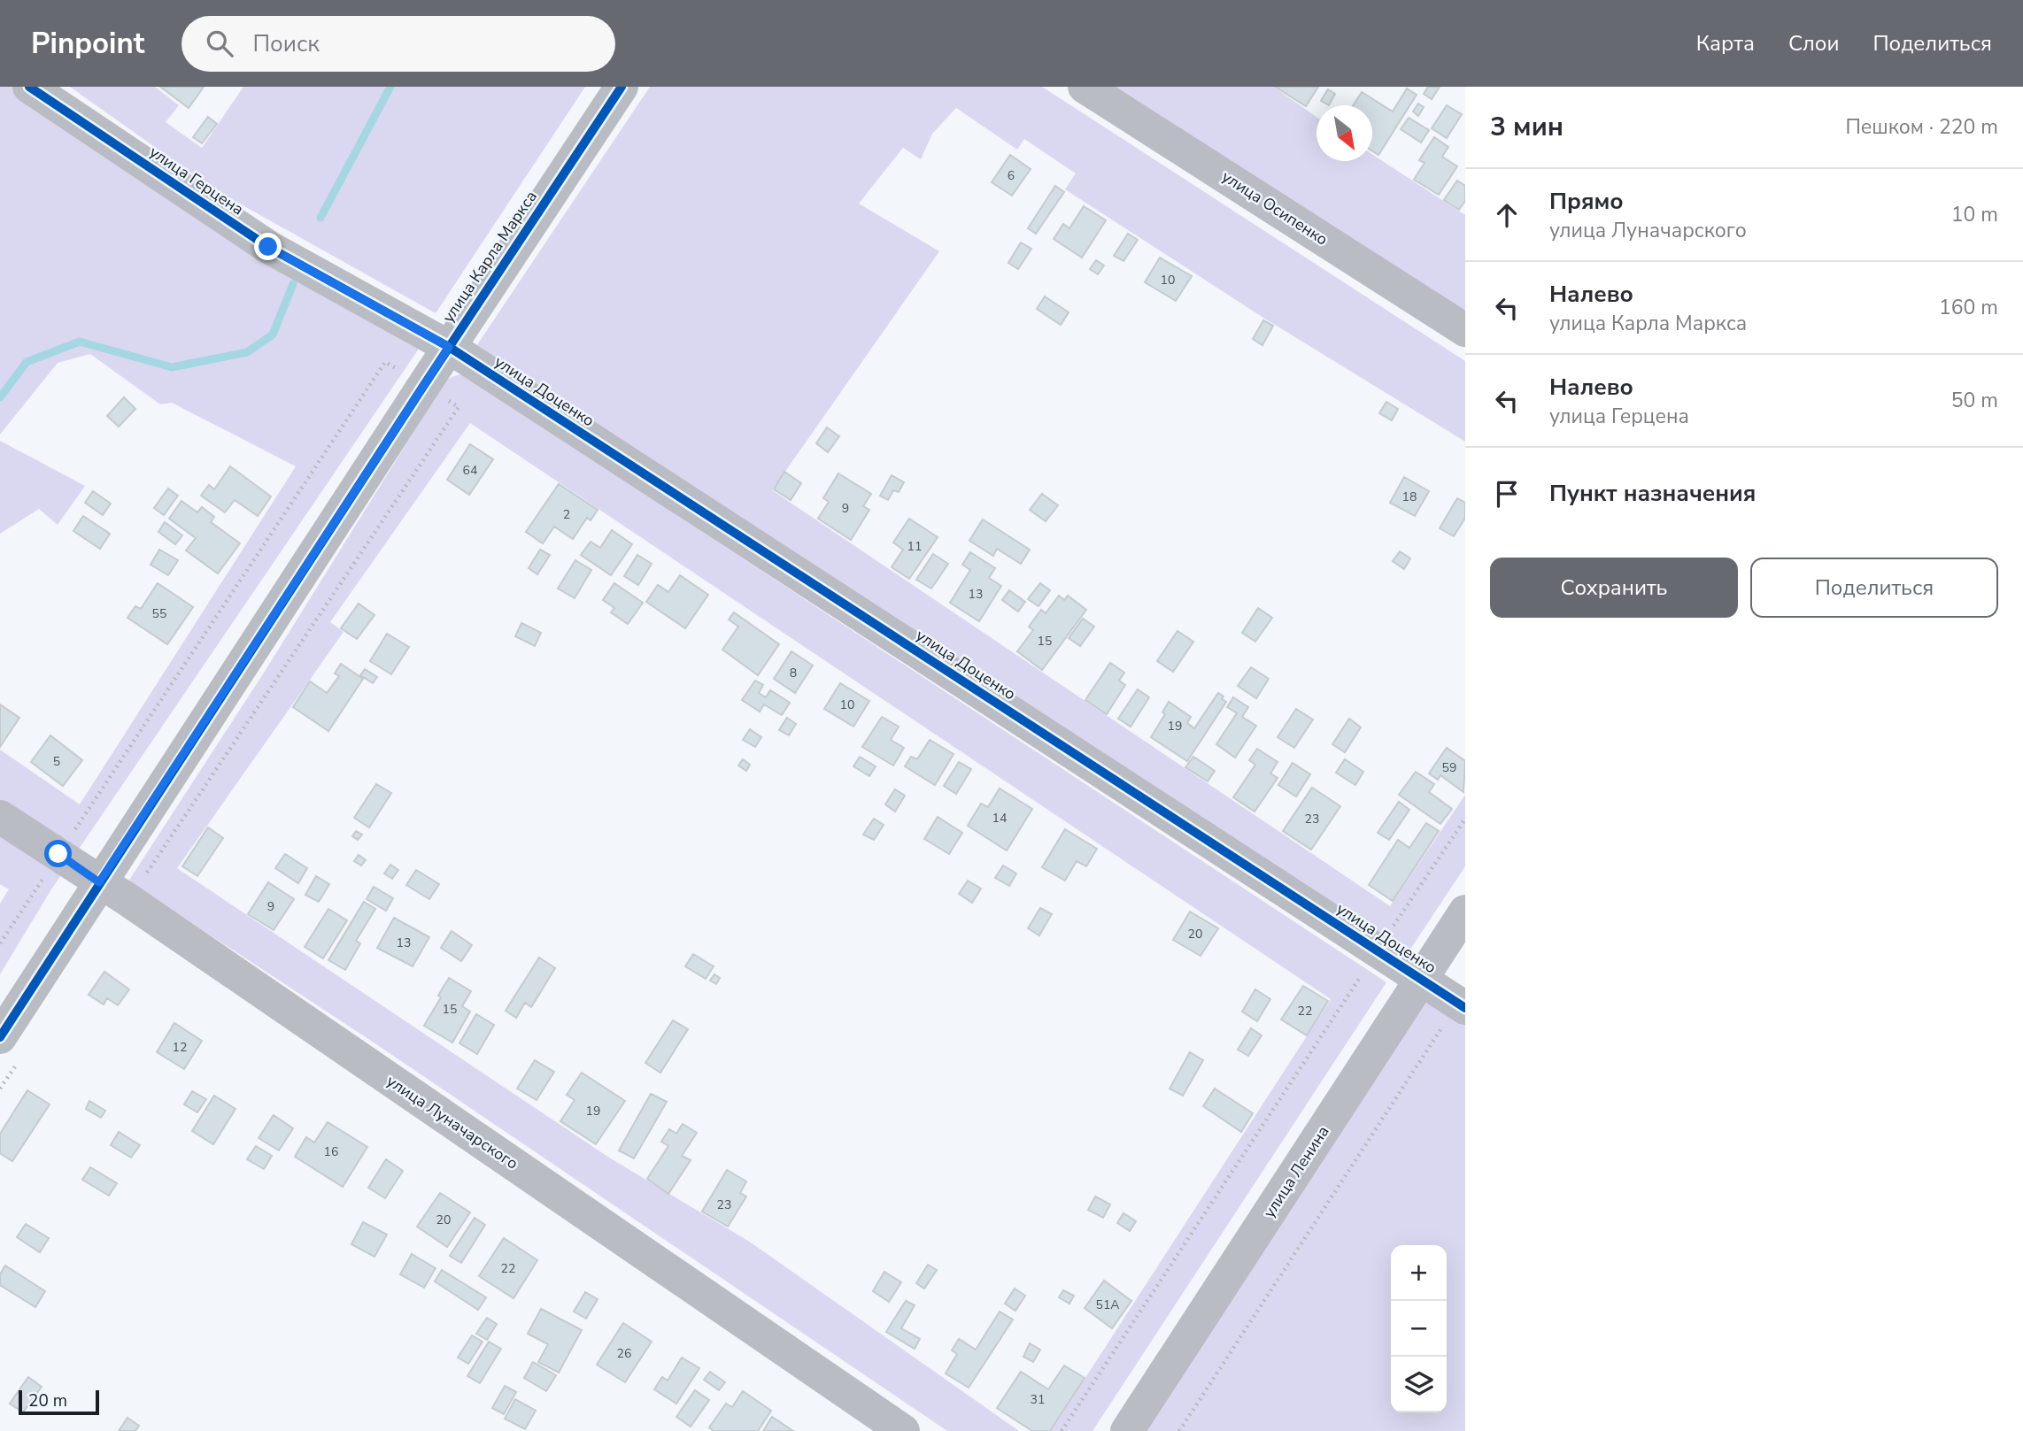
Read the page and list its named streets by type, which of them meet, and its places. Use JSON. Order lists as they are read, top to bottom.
{
  "streets": {
    "street": [
      "улица Герцена",
      "улица Осипенко",
      "улица Карла Маркса",
      "улица Доценко",
      "улица Луначарского",
      "улица Ленина"
    ]
  },
  "crossings": [
    ["улица Герцена", "улица Карла Маркса"],
    ["улица Герцена", "улица Доценко"],
    ["улица Карла Маркса", "улица Доценко"],
    ["улица Карла Маркса", "улица Луначарского"],
    ["улица Доценко", "улица Ленина"]
  ],
  "house_numbers": [
    "6",
    "10",
    "64",
    "18",
    "9",
    "2",
    "11",
    "13",
    "55",
    "15",
    "8",
    "10",
    "19",
    "5",
    "59",
    "14",
    "23",
    "9",
    "20",
    "13",
    "15",
    "22",
    "12",
    "19",
    "16",
    "23",
    "20",
    "22",
    "51А",
    "26",
    "31"
  ],
  "scale_bar": "20 m",
  "north": "bottom right",
  "page": {
    "header": "Pinpoint",
    "search": "Поиск",
    "nav": ["Карта", "Слои", "Поделиться"],
    "heading": ["3 мин", "Пешком · 220 m"],
    "list": [
      ["Прямо", "улица Луначарского", "10 m"],
      ["Налево", "улица Карла Маркса", "160 m"],
      ["Налево", "улица Герцена", "50 m"],
      "Пункт назначения"
    ],
    "buttons": ["Сохранить", "Поделиться"],
    "map_buttons": ["+", "−"],
    "scale": "20 m"
  }
}
